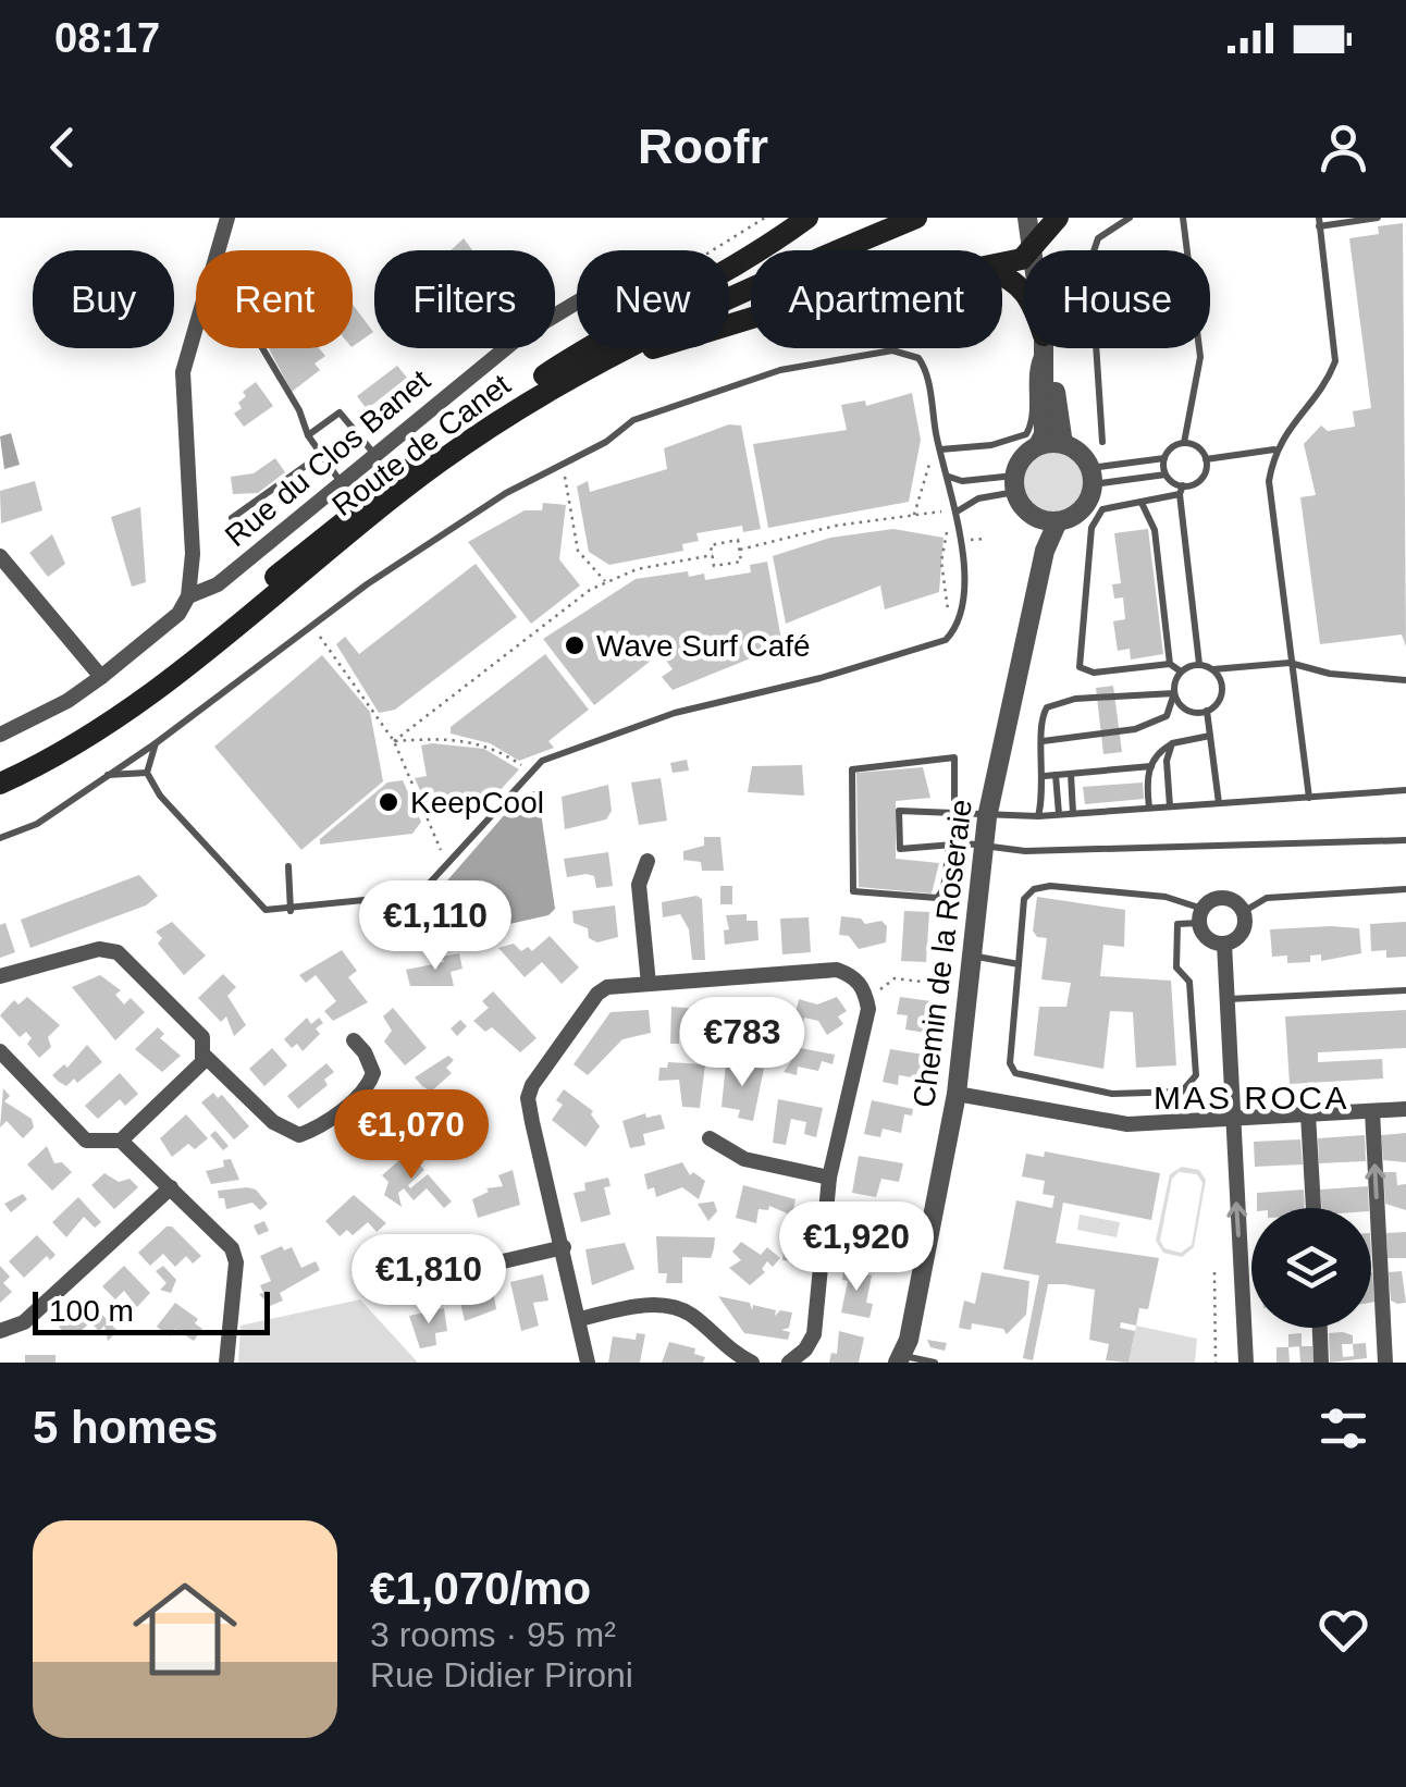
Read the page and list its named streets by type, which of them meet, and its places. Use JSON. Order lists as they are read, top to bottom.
{
  "streets": {
    "main road": ["Route de Canet"],
    "street": ["Rue du Clos Banet", "Chemin de la Roseraie"]
  },
  "districts": ["MAS ROCA"],
  "places": ["Wave Surf Café", "KeepCool"],
  "scale_bar": "100 m",
  "page": {
    "status": "08:17",
    "header": "Roofr",
    "chip": [
      "Buy",
      "Rent",
      "Filters",
      "New",
      "Apartment",
      "House"
    ],
    "price": [
      "€1,110",
      "€783",
      "€1,070",
      "€1,920",
      "€1,810"
    ],
    "scale": "100 m",
    "heading": "5 homes",
    "list": [
      {
        "name": "€1,070/mo",
        "note": "3 rooms · 95 m² · Rue Didier Pironi"
      }
    ]
  }
}
